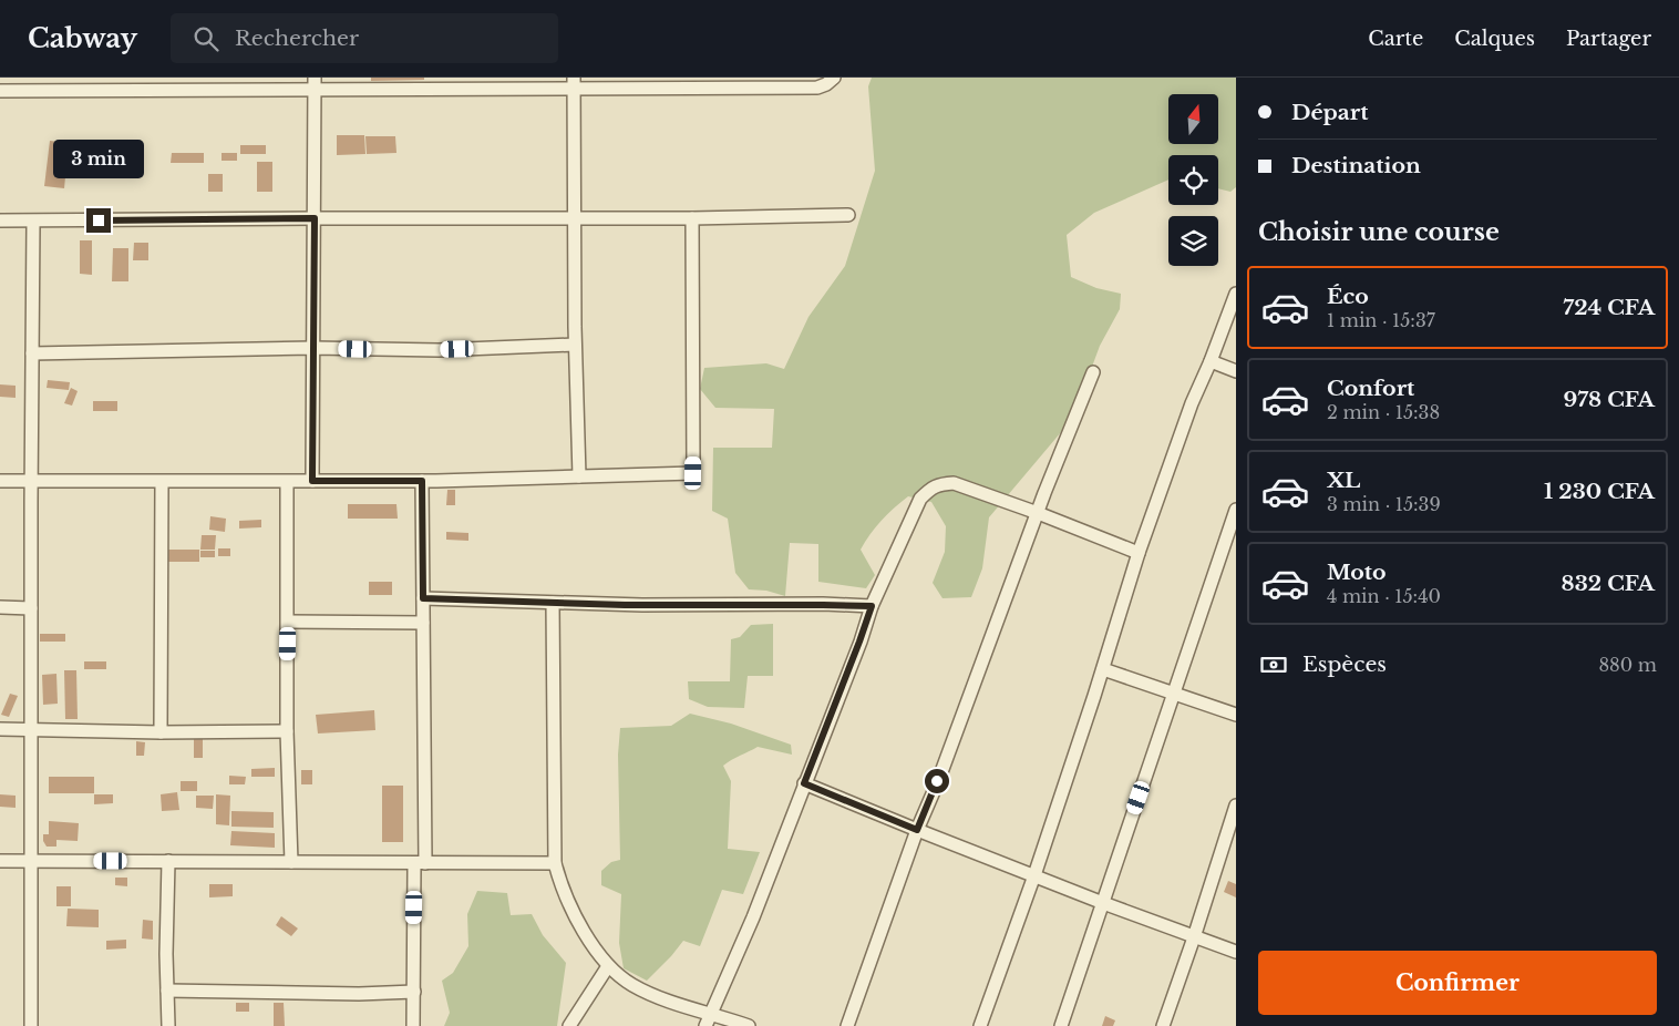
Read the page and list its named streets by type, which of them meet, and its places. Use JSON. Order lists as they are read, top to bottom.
{
  "north": "top",
  "page": {
    "header": "Cabway",
    "search": "Rechercher",
    "nav": ["Carte", "Calques", "Partager"],
    "banner": ["Départ", "Destination"],
    "bubble": "3 min",
    "heading": "Choisir une course",
    "list": [
      {
        "name": "Éco",
        "note": "1 min · 15:37",
        "value": "724 CFA"
      },
      {
        "name": "Confort",
        "note": "2 min · 15:38",
        "value": "978 CFA"
      },
      {
        "name": "XL",
        "note": "3 min · 15:39",
        "value": "1 230 CFA"
      },
      {
        "name": "Moto",
        "note": "4 min · 15:40",
        "value": "832 CFA"
      }
    ],
    "pay": ["Espèces", "880 m"],
    "buttons": "Confirmer"
  }
}
